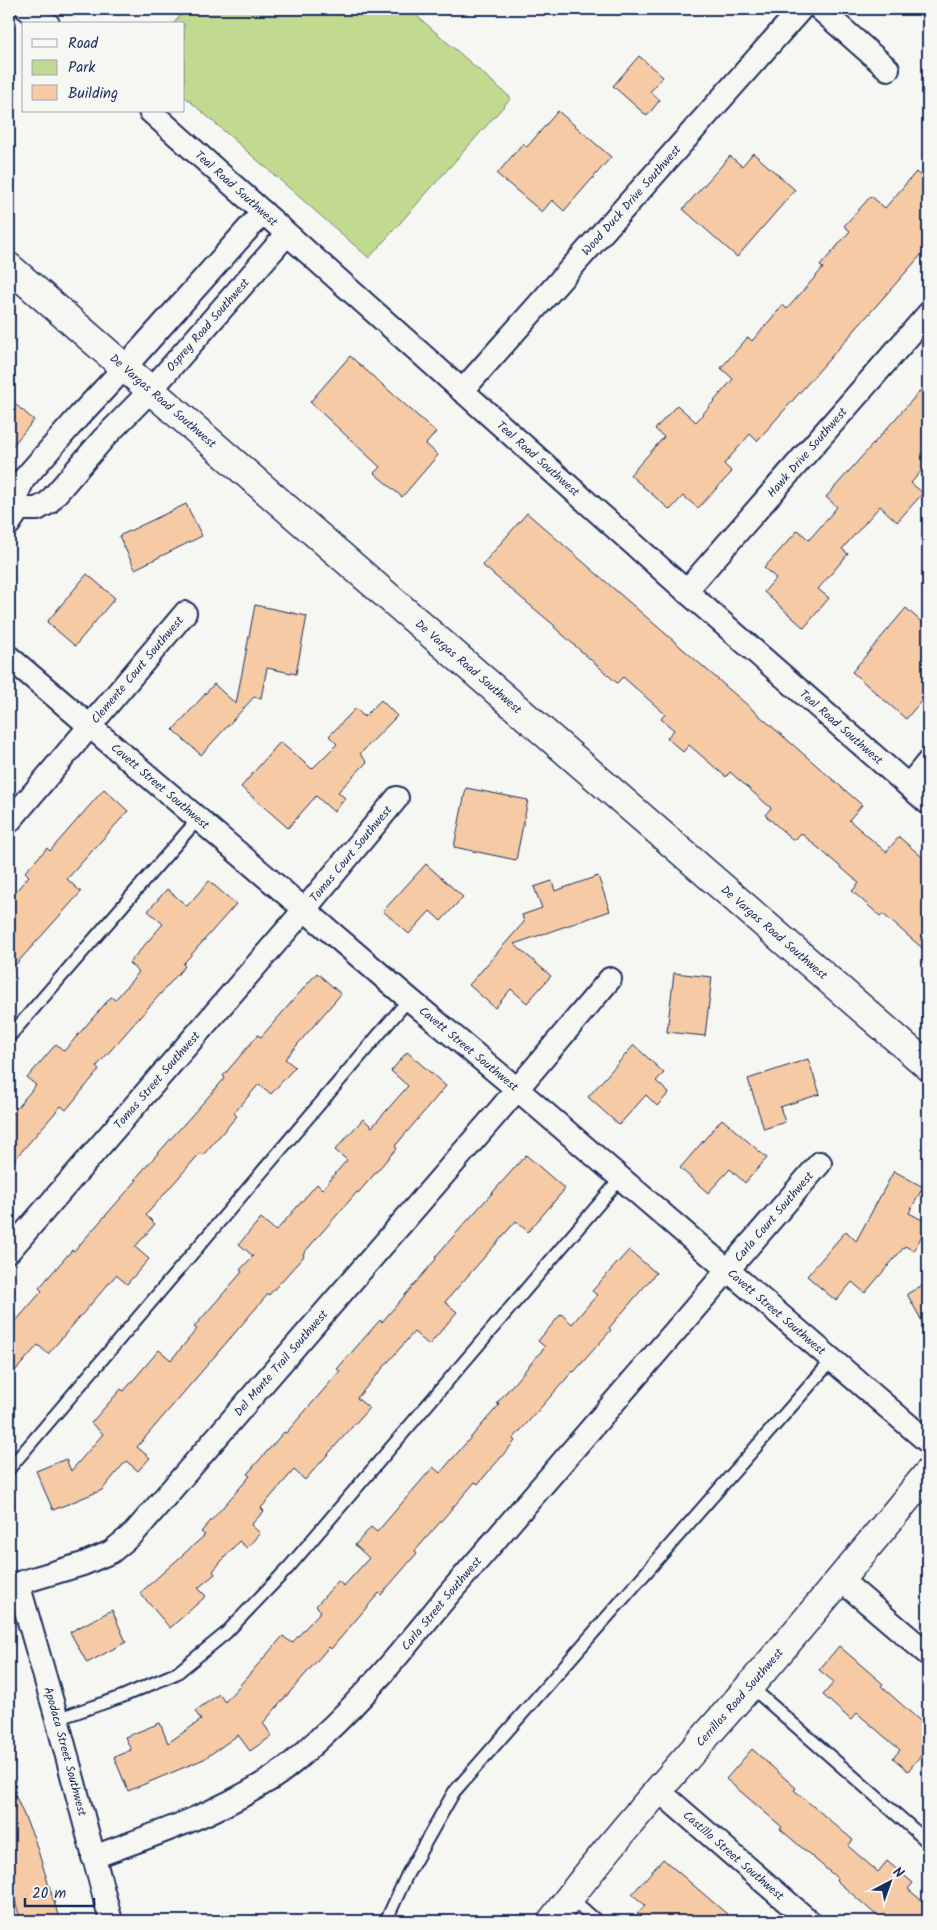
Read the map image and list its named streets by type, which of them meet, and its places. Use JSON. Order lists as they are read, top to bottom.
{
  "streets": {
    "street": [
      "Teal Road Southwest",
      "Wood Duck Drive Southwest",
      "Osprey Road Southwest",
      "De Vargas Road Southwest",
      "Hawk Drive Southwest",
      "Clemente Court Southwest",
      "Cavett Street Southwest",
      "Tomas Court Southwest",
      "Tomas Street Southwest",
      "Carla Court Southwest",
      "Del Monte Trail Southwest",
      "Carla Street Southwest",
      "Cerrillos Road Southwest",
      "Apodaca Street Southwest",
      "Castillo Street Southwest"
    ]
  },
  "crossings": [
    ["Teal Road Southwest", "Wood Duck Drive Southwest"],
    ["Teal Road Southwest", "Osprey Road Southwest"],
    ["Teal Road Southwest", "Hawk Drive Southwest"],
    ["Osprey Road Southwest", "De Vargas Road Southwest"],
    ["Clemente Court Southwest", "Cavett Street Southwest"],
    ["Cavett Street Southwest", "Tomas Court Southwest"],
    ["Cavett Street Southwest", "Tomas Street Southwest"],
    ["Cavett Street Southwest", "Carla Court Southwest"],
    ["Cavett Street Southwest", "Del Monte Trail Southwest"],
    ["Cavett Street Southwest", "Carla Street Southwest"],
    ["Tomas Court Southwest", "Tomas Street Southwest"],
    ["Carla Court Southwest", "Carla Street Southwest"],
    ["Del Monte Trail Southwest", "Apodaca Street Southwest"],
    ["Carla Street Southwest", "Apodaca Street Southwest"],
    ["Cerrillos Road Southwest", "Castillo Street Southwest"]
  ],
  "legend": ["Road", "Park", "Building"],
  "scale_bar": "20 m",
  "north": "top right"
}
